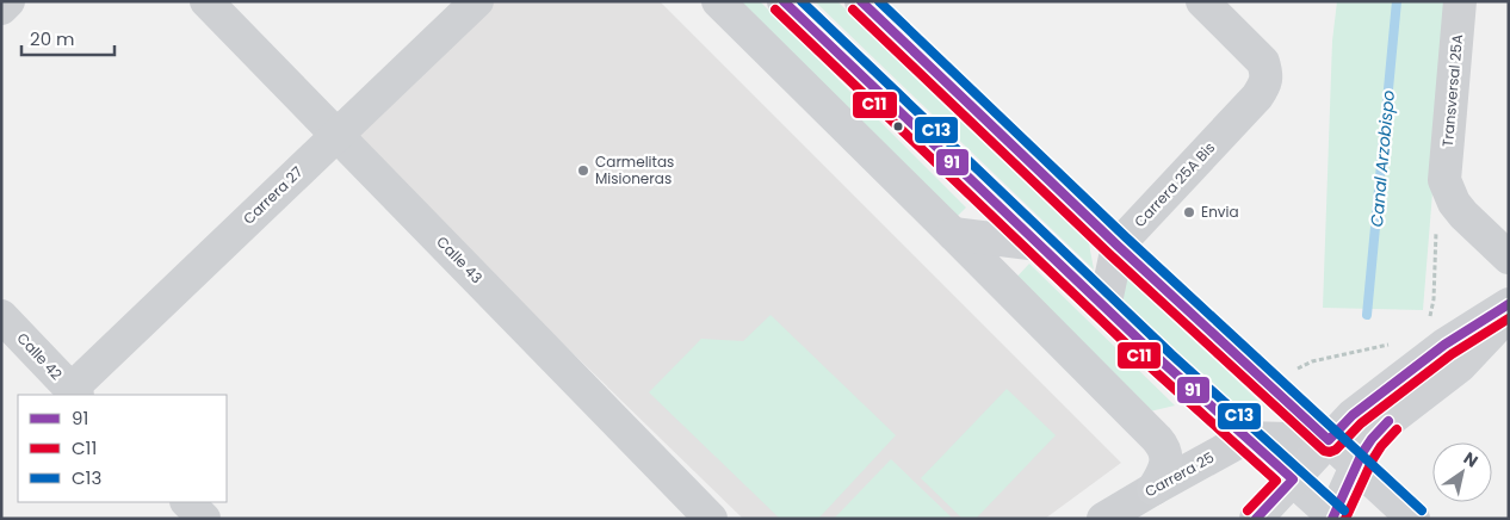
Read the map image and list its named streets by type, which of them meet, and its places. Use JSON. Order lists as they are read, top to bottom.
{
  "streets": {
    "street": [
      "Transversal 25A",
      "Carrera 25A Bis",
      "Carrera 27",
      "Calle 43",
      "Calle 42",
      "Carrera 25"
    ]
  },
  "crossings": [
    ["Carrera 27", "Calle 43"],
    ["Carrera 27", "Calle 42"]
  ],
  "water": ["Canal Arzobispo"],
  "places": ["Carmelitas Misioneras", "Envia"],
  "lines": ["transit line 91", "transit line C13", "transit line C11"],
  "legend": ["91", "C11", "C13"],
  "scale_bar": "20 m",
  "north": "top right"
}
